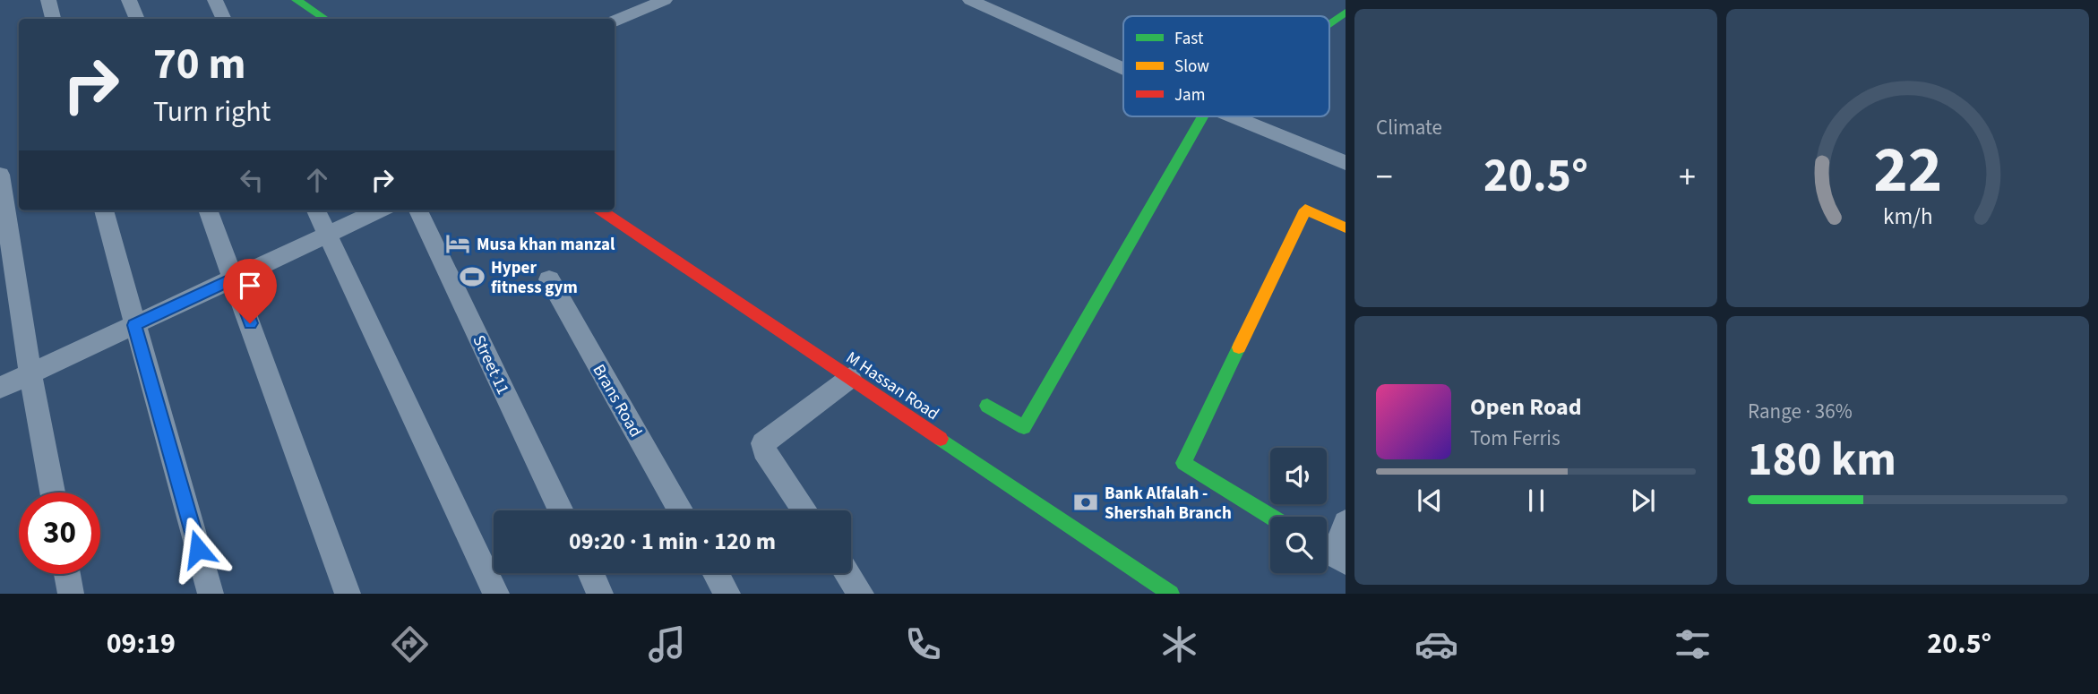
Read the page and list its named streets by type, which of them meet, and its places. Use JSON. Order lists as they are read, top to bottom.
{
  "streets": {
    "street": ["Street 11", "M Hassan Road", "Brans Road"]
  },
  "places": {
    "hotel": ["Musa khan manzal"],
    "sports": ["Hyper fitness gym"],
    "bank": ["Bank Alfalah - Shershah Branch"]
  },
  "legend": ["Fast", "Slow", "Jam"],
  "page": {
    "tile": [
      "Climate",
      ["Range · 36%", "180 km"]
    ],
    "turn": ["70 m", "Turn right"],
    "heat": ["−", "20.5°", "+"],
    "song": ["Open Road", "Tom Ferris"],
    "limit": "30",
    "trip": "09:20 · 1 min · 120 m",
    "tabs": ["09:19", "20.5°"],
    "gauge": ["22", "km/h"]
  }
}
